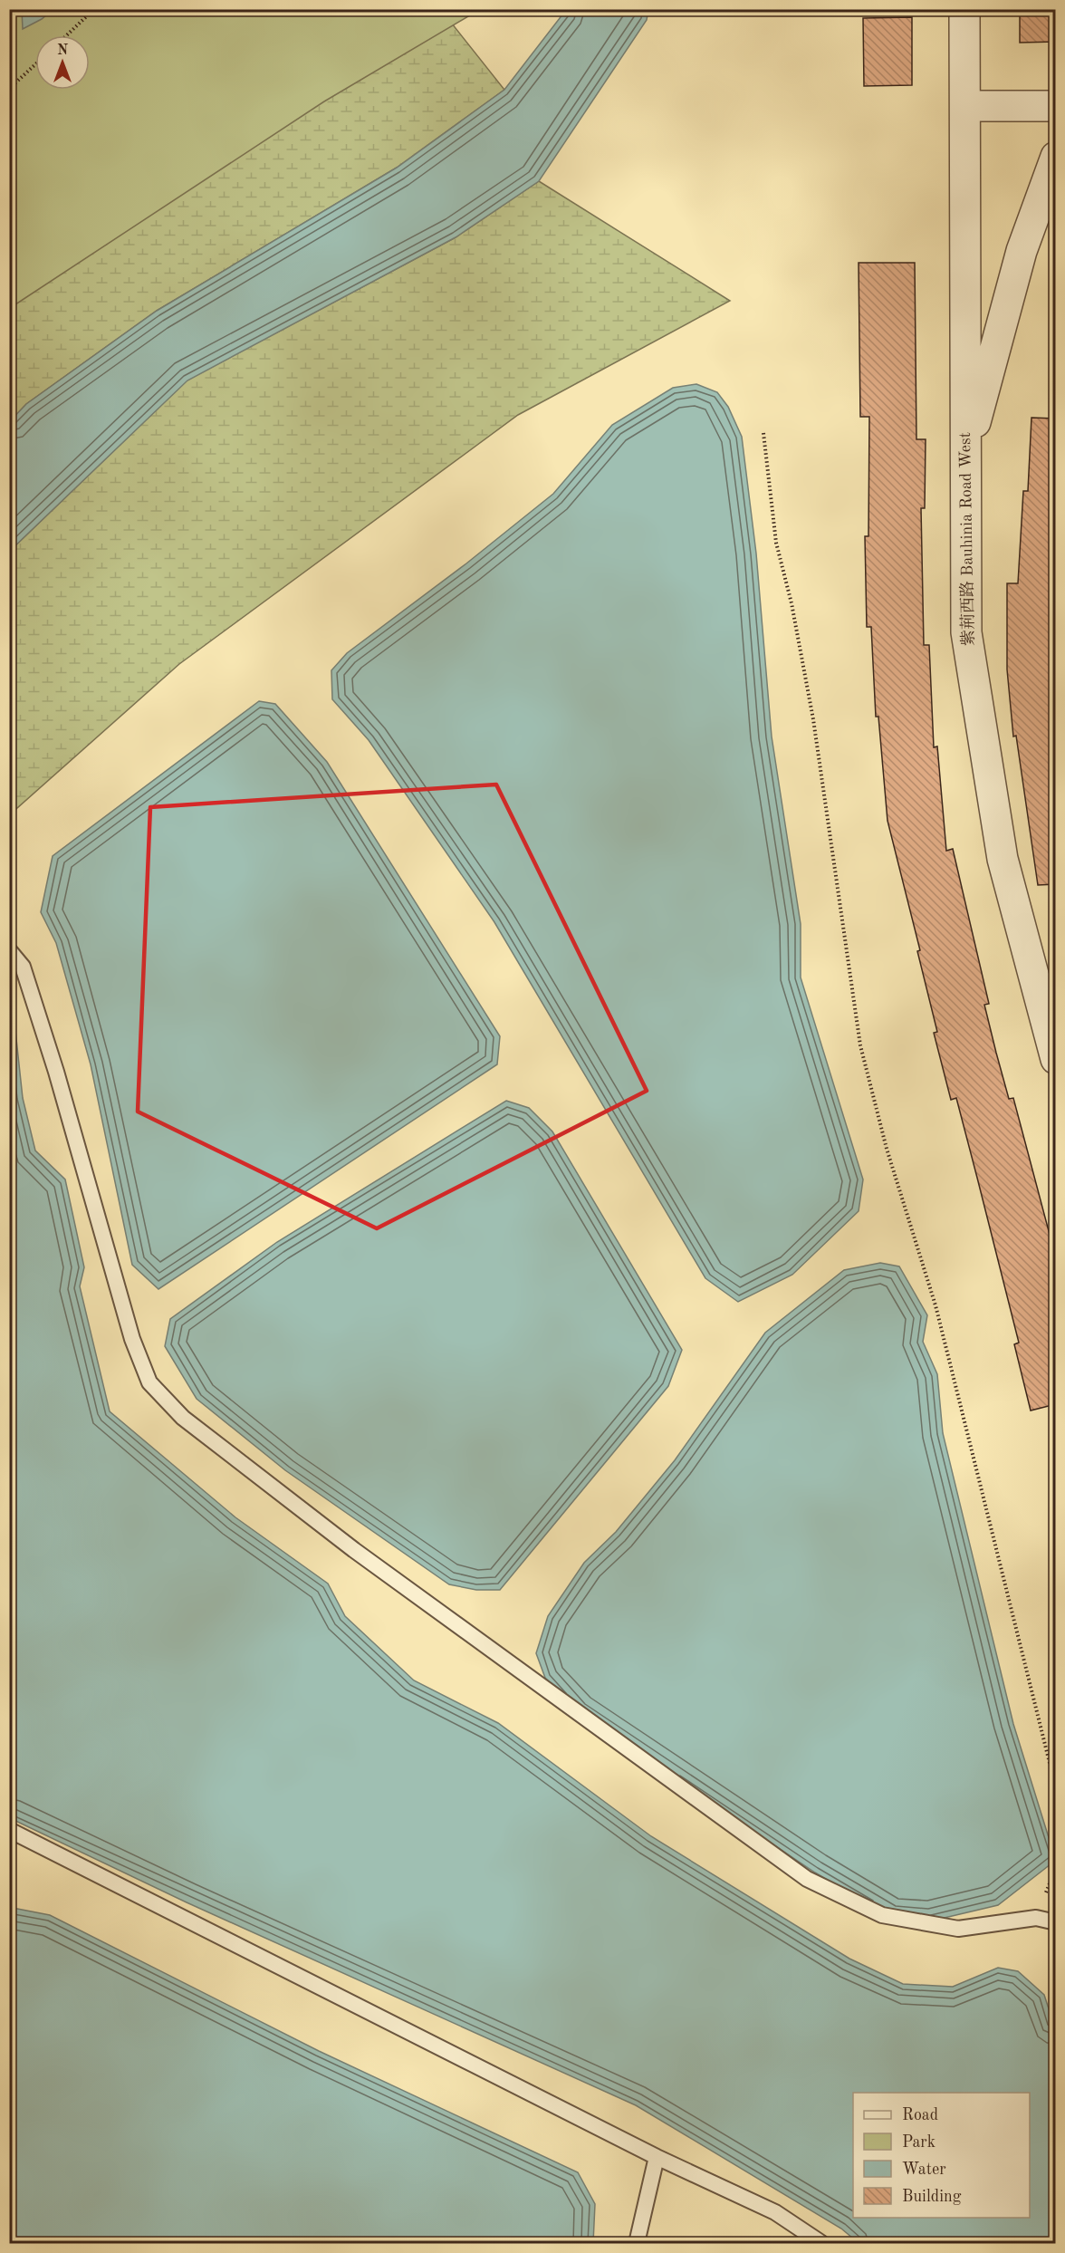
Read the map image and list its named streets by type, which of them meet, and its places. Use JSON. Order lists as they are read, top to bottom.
{
  "streets": {
    "street": ["紫荊西路 Bauhinia Road West"]
  },
  "legend": [
    "Road",
    "Park",
    "Water",
    "Building"
  ],
  "north": "top"
}
